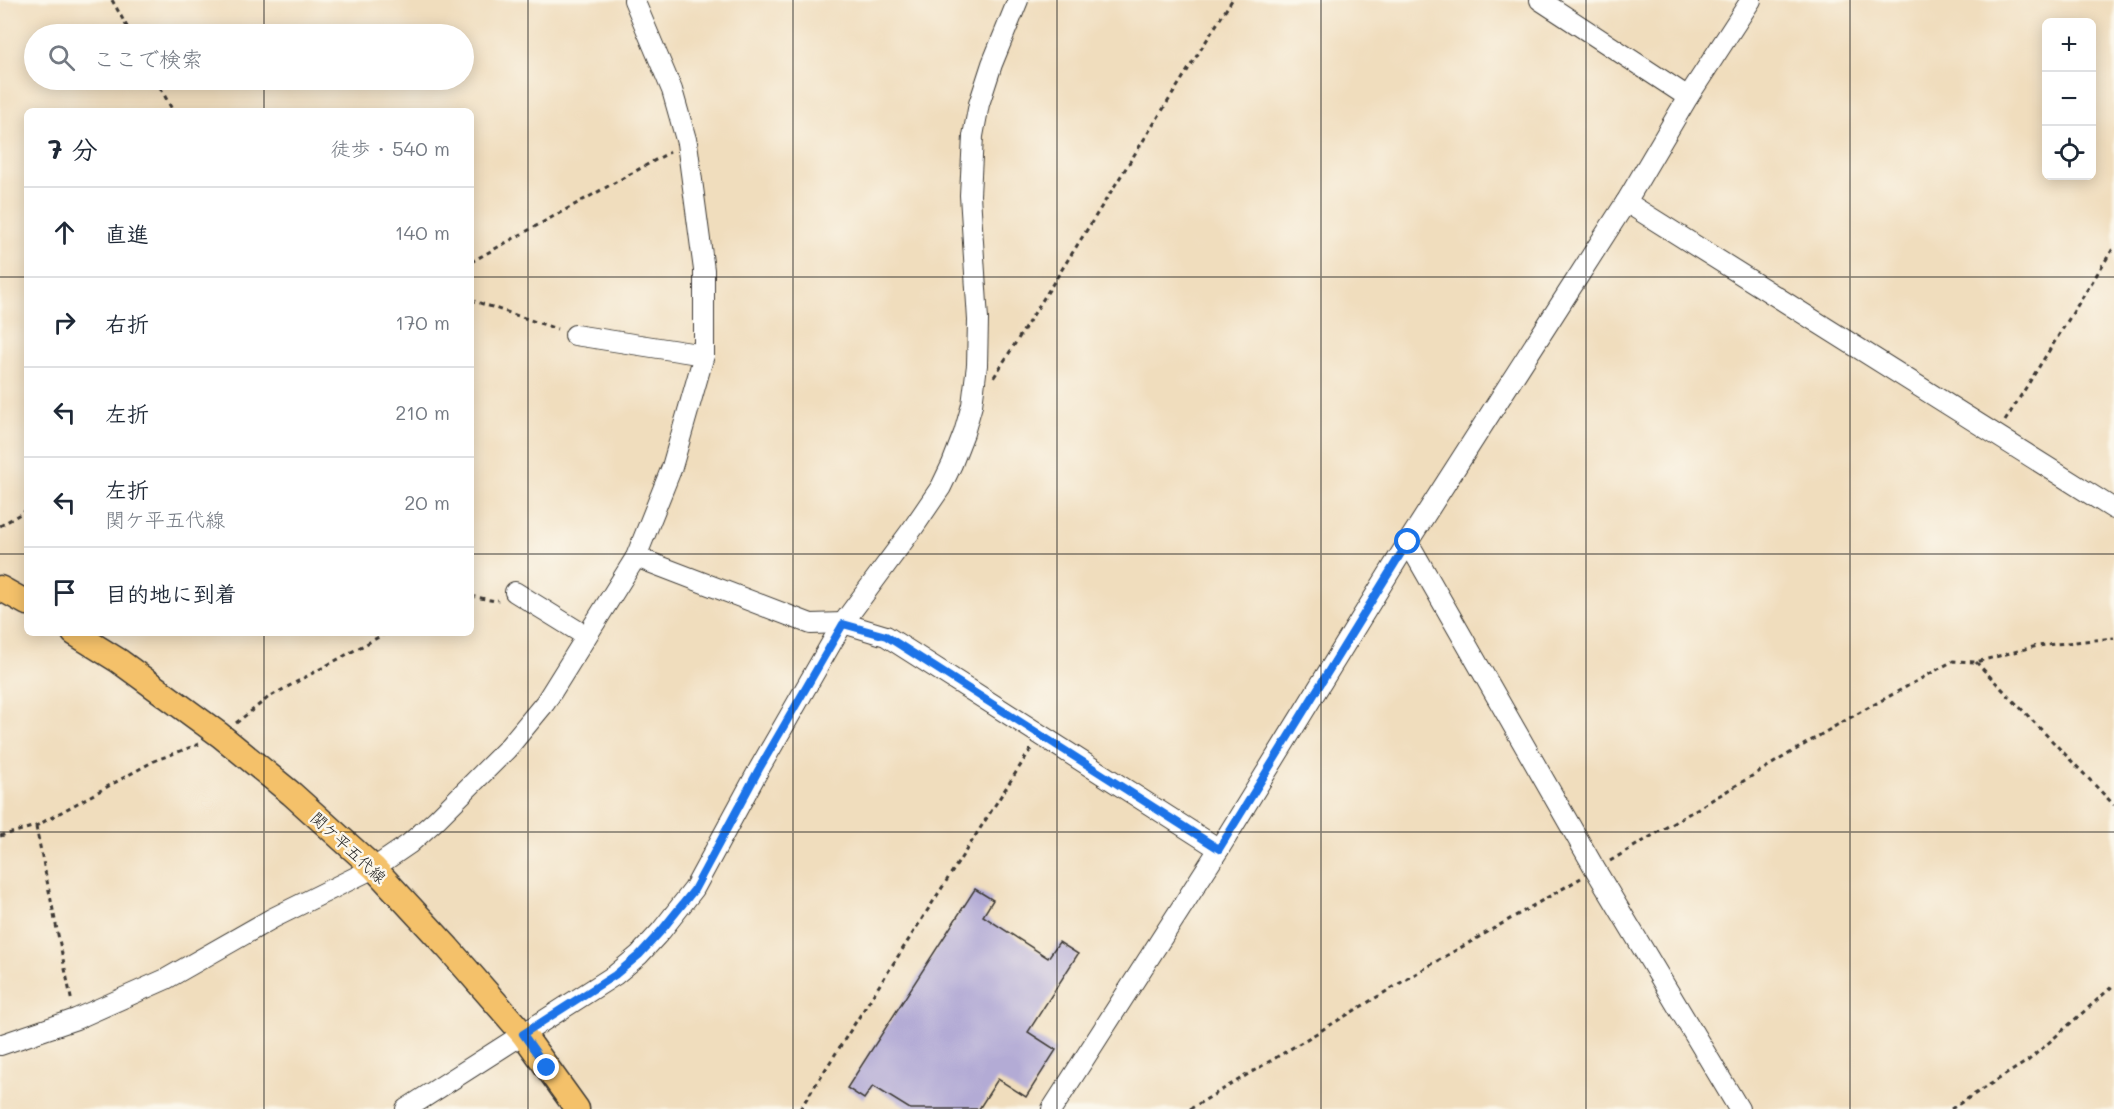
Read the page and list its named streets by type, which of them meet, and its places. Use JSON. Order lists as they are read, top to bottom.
{
  "streets": {
    "main road": ["関ケ平五代線"]
  },
  "page": {
    "map_buttons": ["+", "−"],
    "search": "ここで検索",
    "heading": ["7 分", "徒歩 · 540 m"],
    "list": [
      ["直進", "140 m"],
      ["右折", "170 m"],
      ["左折", "210 m"],
      ["左折", "関ケ平五代線", "20 m"],
      "目的地に到着"
    ]
  }
}
